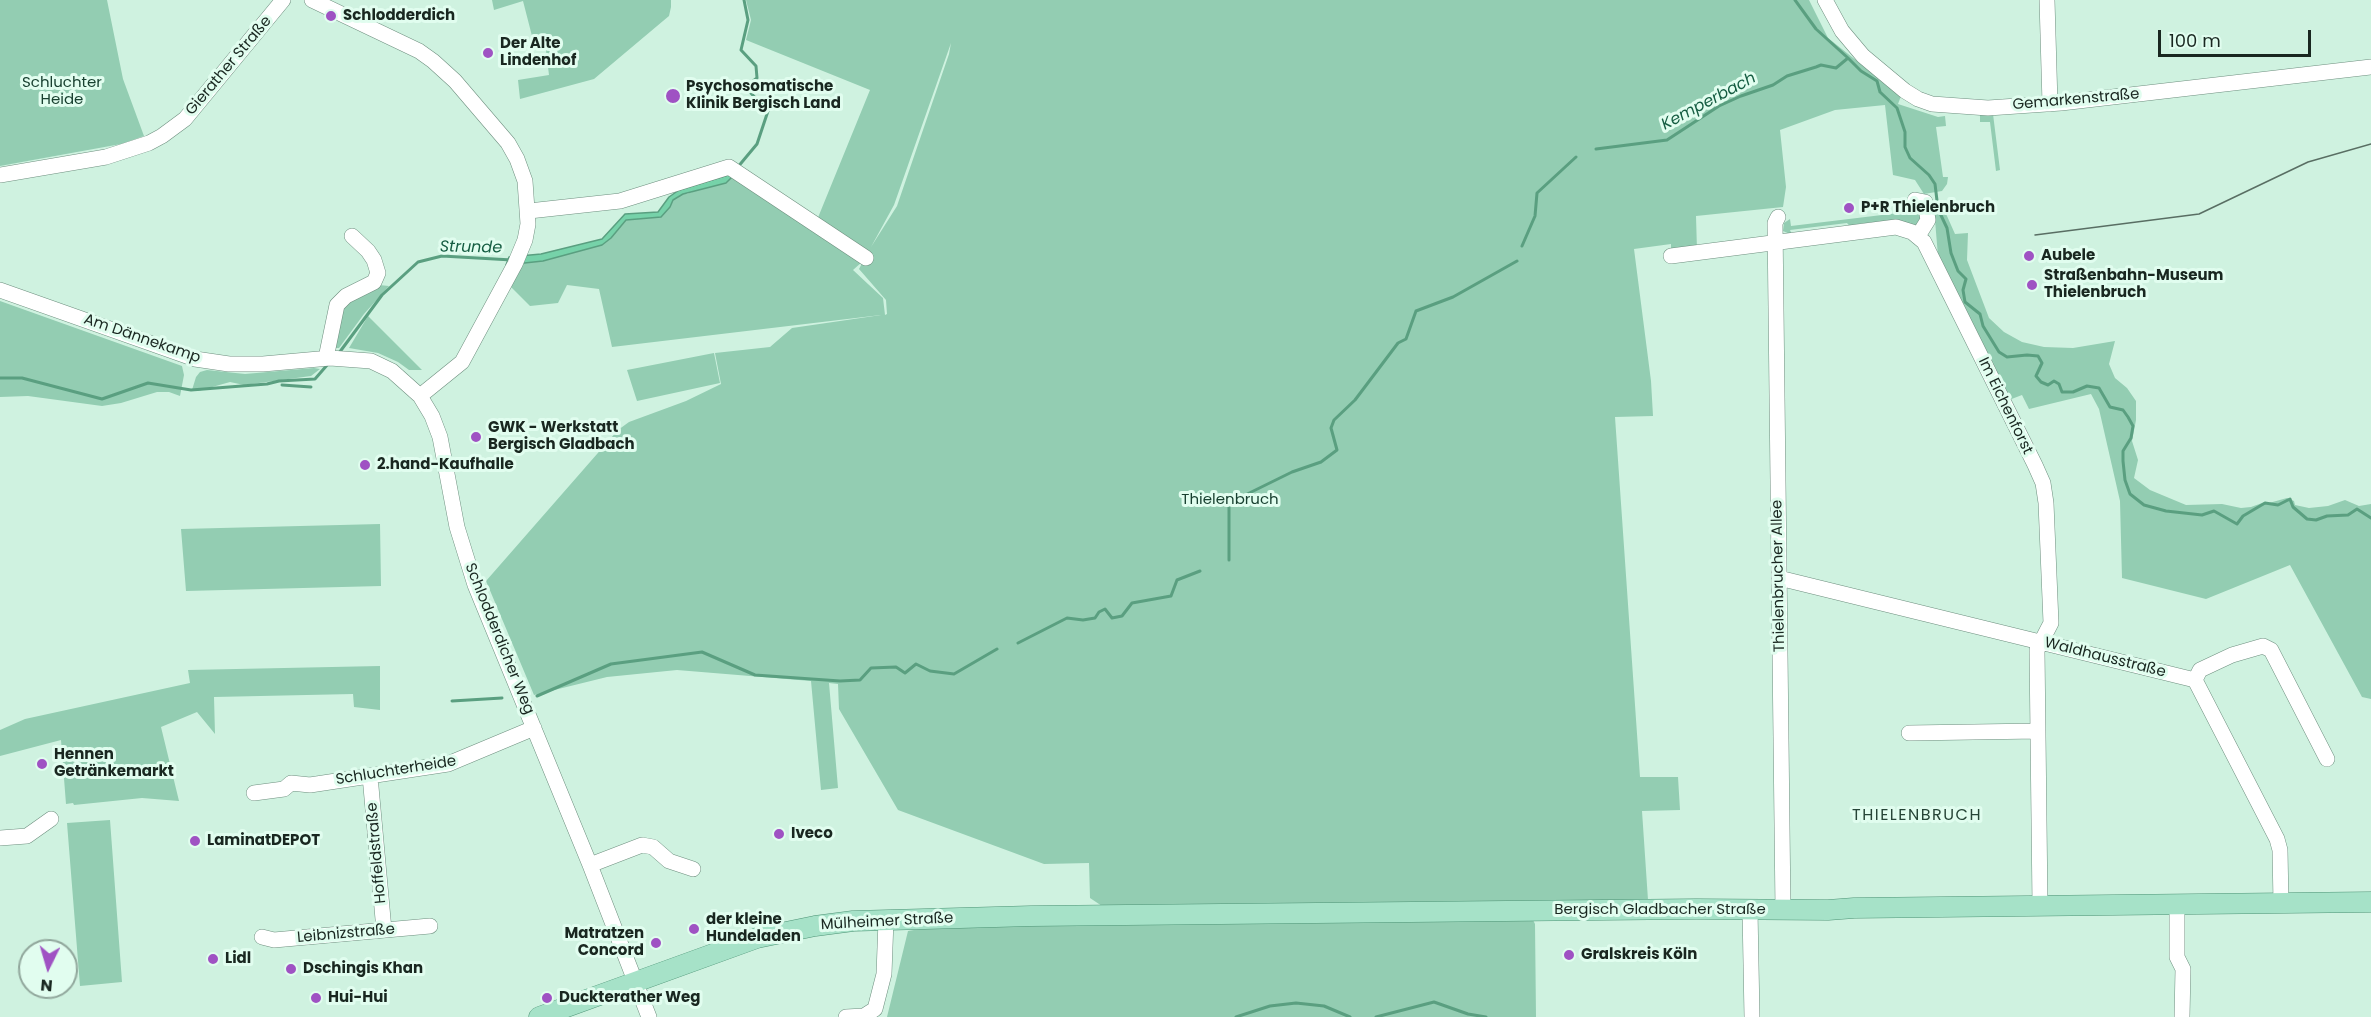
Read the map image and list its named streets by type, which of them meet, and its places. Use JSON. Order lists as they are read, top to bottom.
{
  "streets": {
    "main road": ["Bergisch Gladbacher Straße", "Mülheimer Straße"],
    "street": [
      "Gierather Straße",
      "Gemarkenstraße",
      "Am Dännekamp",
      "Im Eichenforst",
      "Thielenbrucher Allee",
      "Schlodderdicher Weg",
      "Waldhausstraße",
      "Schluchterheide",
      "Hoffeldstraße",
      "Leibnizstraße"
    ]
  },
  "crossings": [
    ["Am Dännekamp", "Schlodderdicher Weg"],
    ["Im Eichenforst", "Waldhausstraße"],
    ["Im Eichenforst", "Bergisch Gladbacher Straße"],
    ["Thielenbrucher Allee", "Waldhausstraße"],
    ["Thielenbrucher Allee", "Bergisch Gladbacher Straße"],
    ["Schlodderdicher Weg", "Schluchterheide"],
    ["Schlodderdicher Weg", "Mülheimer Straße"],
    ["Schluchterheide", "Hoffeldstraße"],
    ["Hoffeldstraße", "Leibnizstraße"],
    ["Bergisch Gladbacher Straße", "Mülheimer Straße"]
  ],
  "districts": ["THIELENBRUCH"],
  "water": ["Kemperbach", "Strunde"],
  "parks": ["Schluchter Heide", "Thielenbruch"],
  "places": [
    "Schlodderdich",
    "Der Alte Lindenhof",
    "Psychosomatische Klinik Bergisch Land",
    "P+R Thielenbruch",
    "Aubele",
    "Straßenbahn-Museum Thielenbruch",
    "GWK - Werkstatt Bergisch Gladbach",
    "2.hand-Kaufhalle",
    "Hennen Getränkemarkt",
    "Iveco",
    "LaminatDEPOT",
    "der kleine Hundeladen",
    "Matratzen Concord",
    "Gralskreis Köln",
    "Lidl",
    "Dschingis Khan",
    "Hui-Hui",
    "Duckterather Weg"
  ],
  "scale_bar": "100 m",
  "north": "bottom"
}
